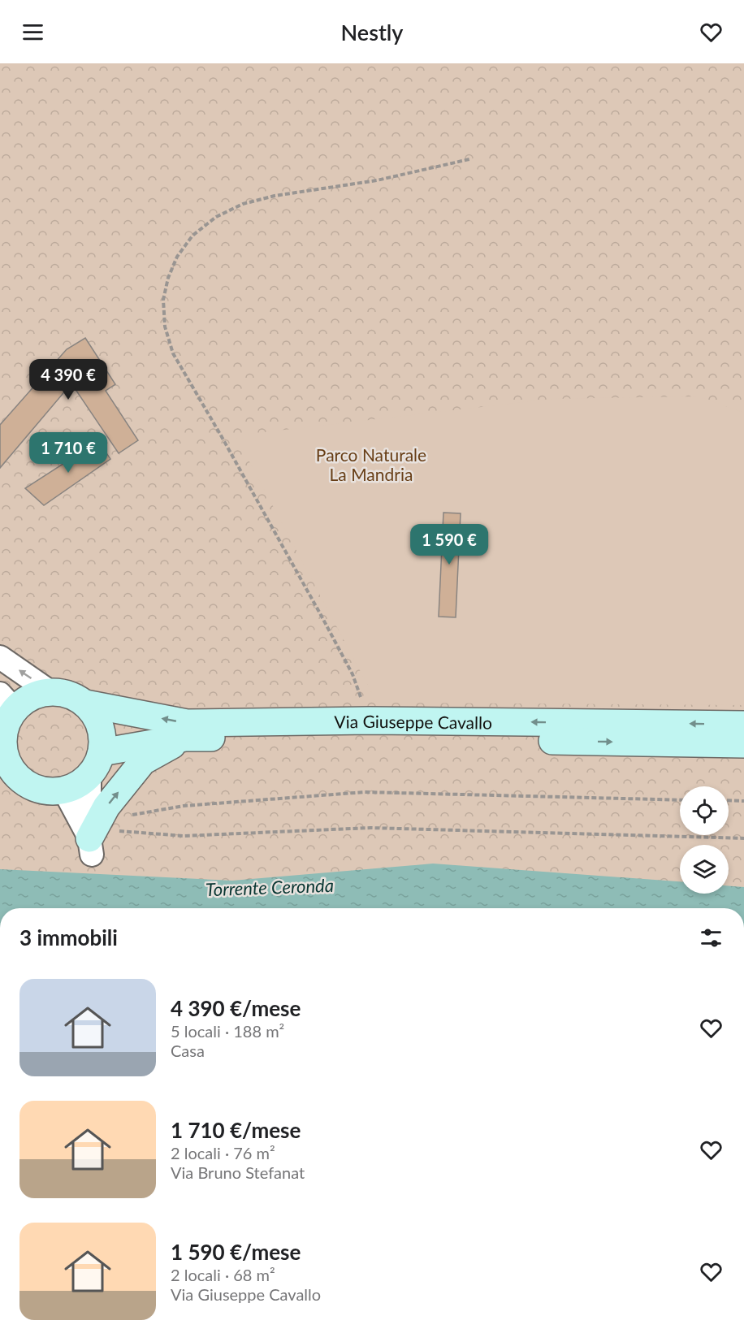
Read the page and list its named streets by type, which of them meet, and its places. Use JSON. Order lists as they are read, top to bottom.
{
  "streets": {
    "street": ["Via Giuseppe Cavallo"]
  },
  "water": ["Torrente Ceronda"],
  "parks": ["Parco Naturale La Mandria"],
  "page": {
    "header": "Nestly",
    "price": ["4 390 €", "1 710 €", "1 590 €"],
    "heading": "3 immobili",
    "list": [
      {
        "name": "4 390 €/mese",
        "note": "5 locali · 188 m² · Casa"
      },
      {
        "name": "1 710 €/mese",
        "note": "2 locali · 76 m² · Via Bruno Stefanat"
      },
      {
        "name": "1 590 €/mese",
        "note": "2 locali · 68 m² · Via Giuseppe Cavallo"
      }
    ]
  }
}
